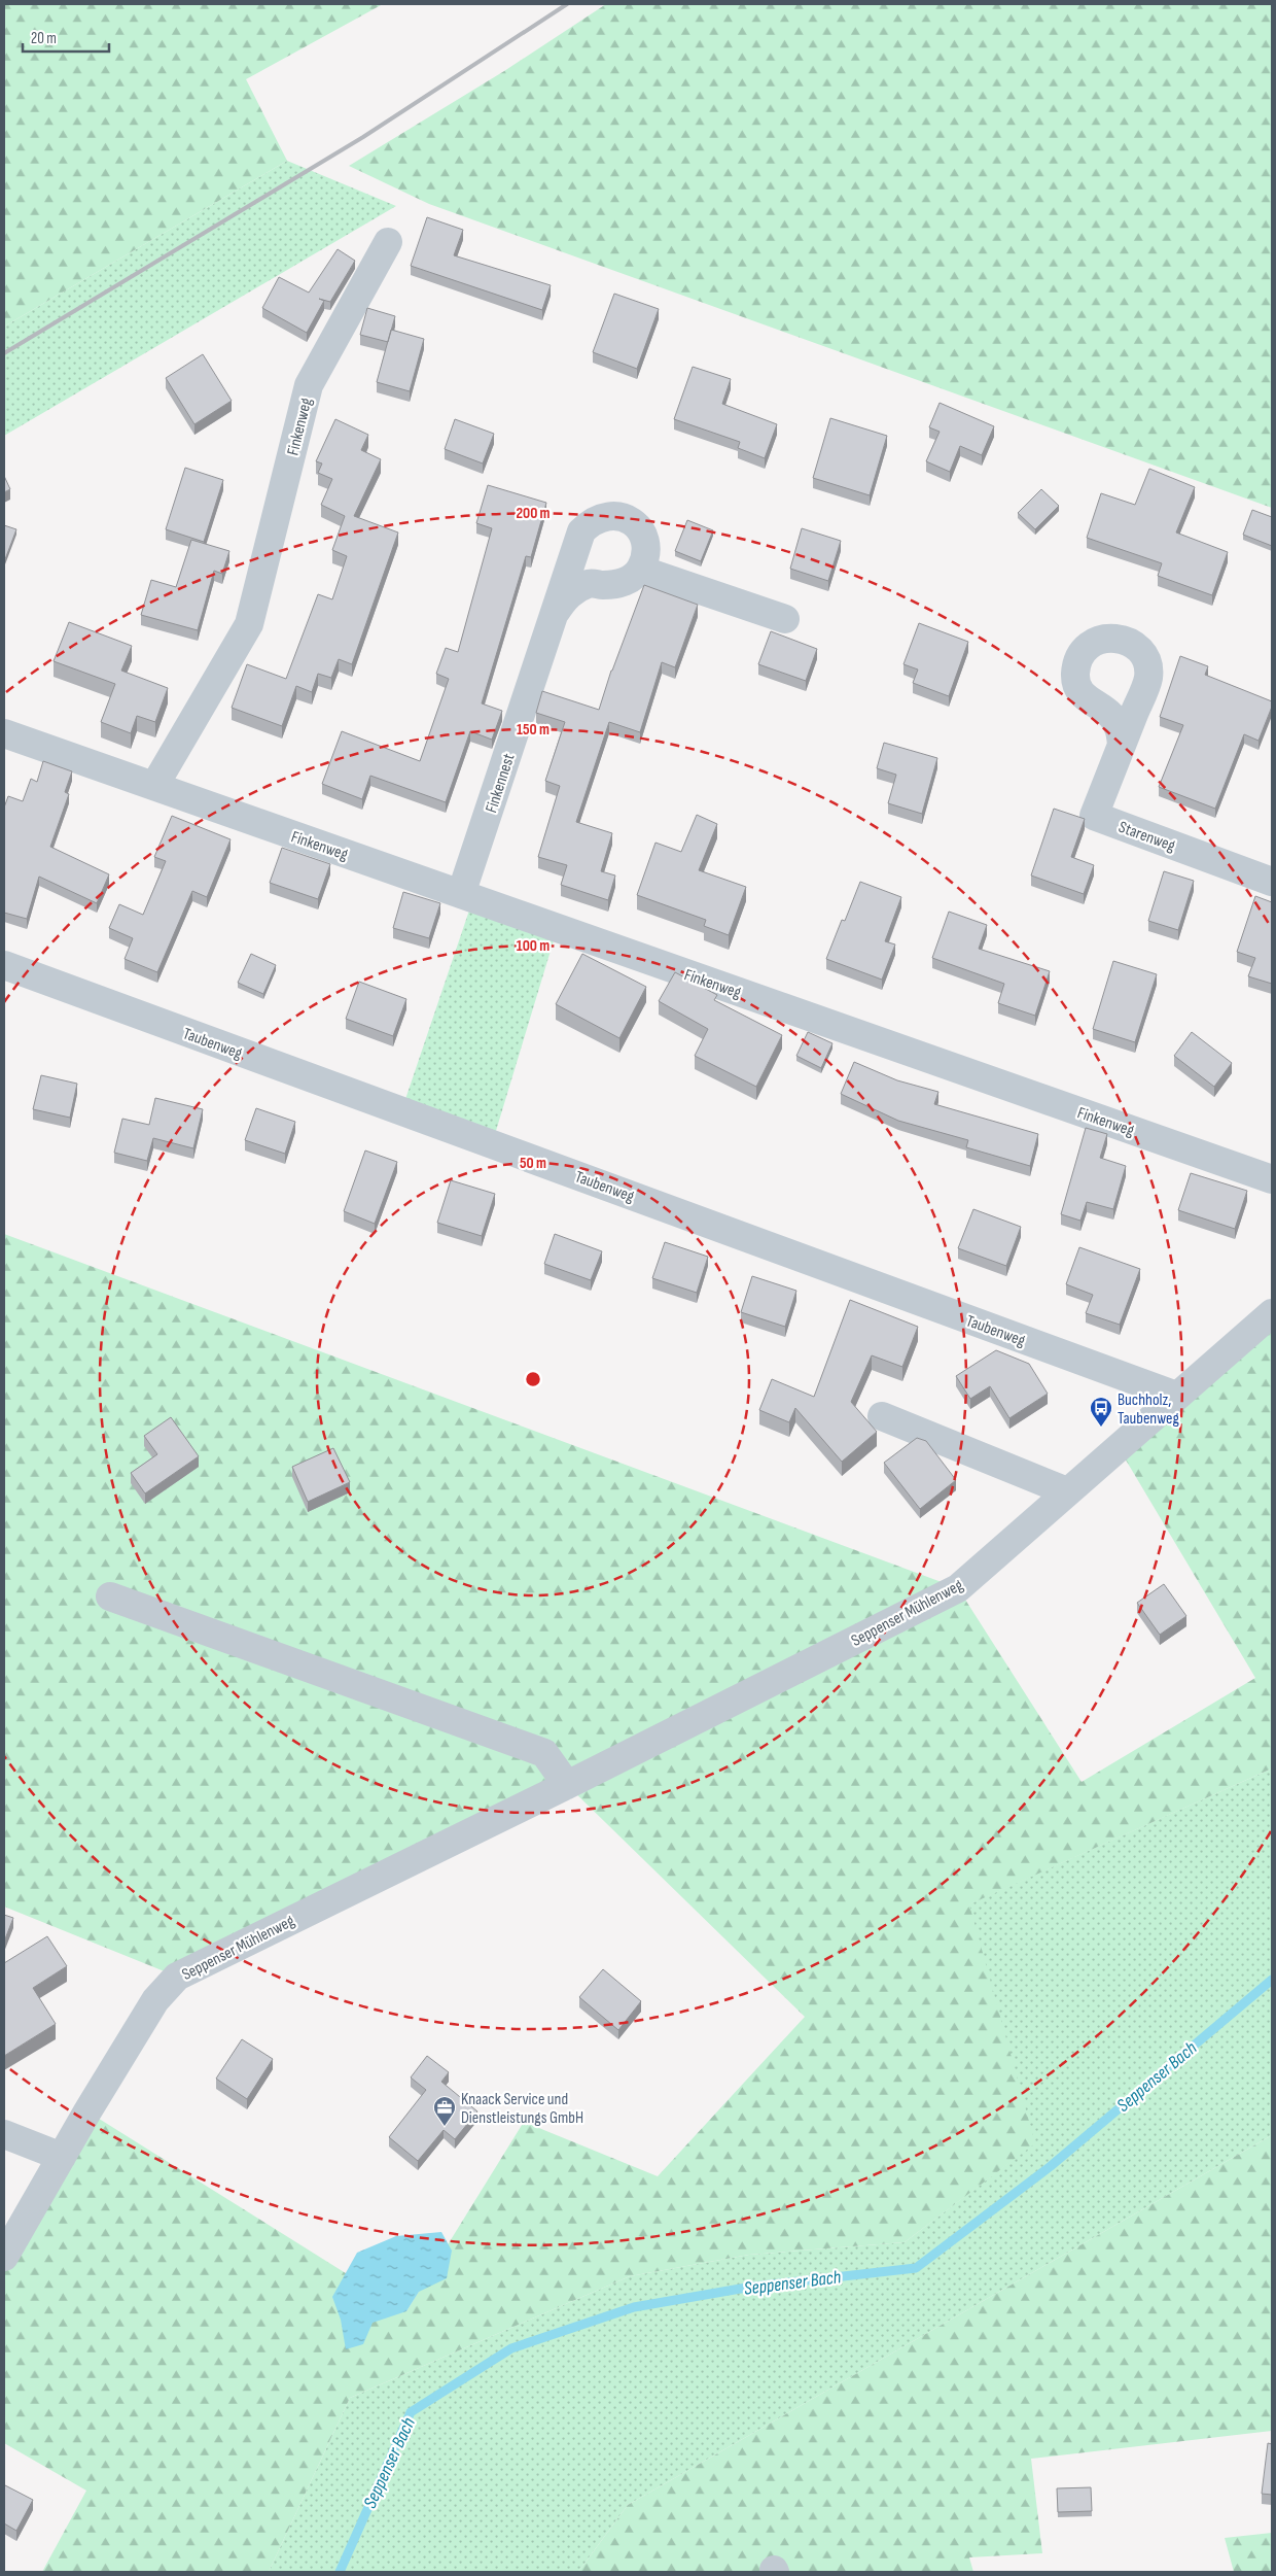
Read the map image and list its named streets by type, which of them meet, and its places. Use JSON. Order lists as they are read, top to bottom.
{
  "streets": {
    "street": [
      "Finkenweg",
      "Finkennest",
      "Starenweg",
      "Taubenweg",
      "Seppenser Mühlenweg"
    ]
  },
  "crossings": [
    ["Finkenweg", "Finkennest"],
    ["Taubenweg", "Seppenser Mühlenweg"]
  ],
  "water": ["Seppenser Bach"],
  "places": {
    "bus stop": ["Buchholz, Taubenweg"],
    "office": ["Knaack Service und Dienstleistungs GmbH"]
  },
  "scale_bar": "20 m",
  "rings": [
    "200 m",
    "150 m",
    "100 m",
    "50 m"
  ]
}
